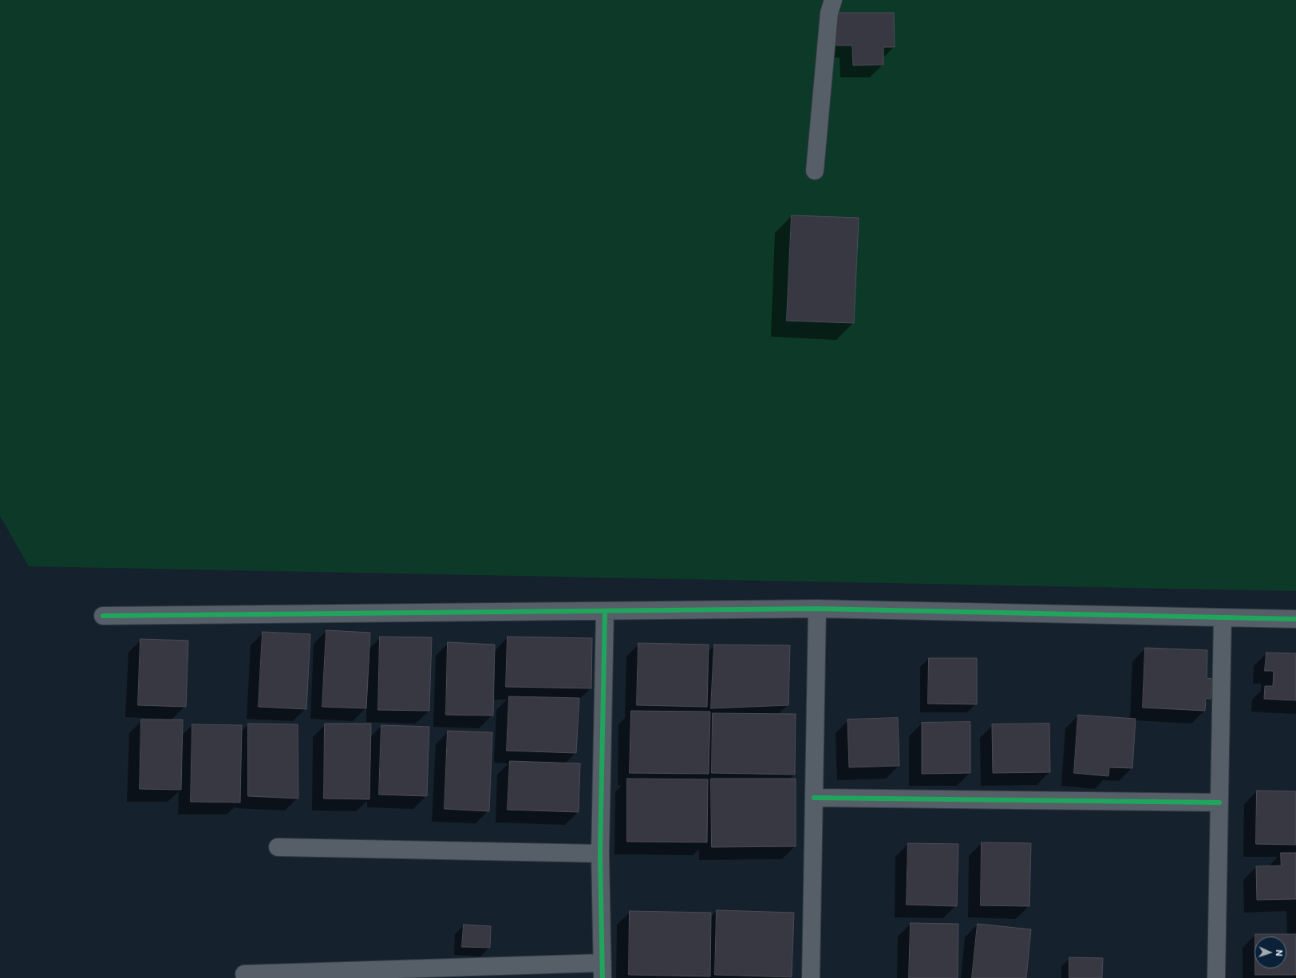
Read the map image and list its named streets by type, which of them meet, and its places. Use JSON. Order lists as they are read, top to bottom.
{
  "north": "right"
}
